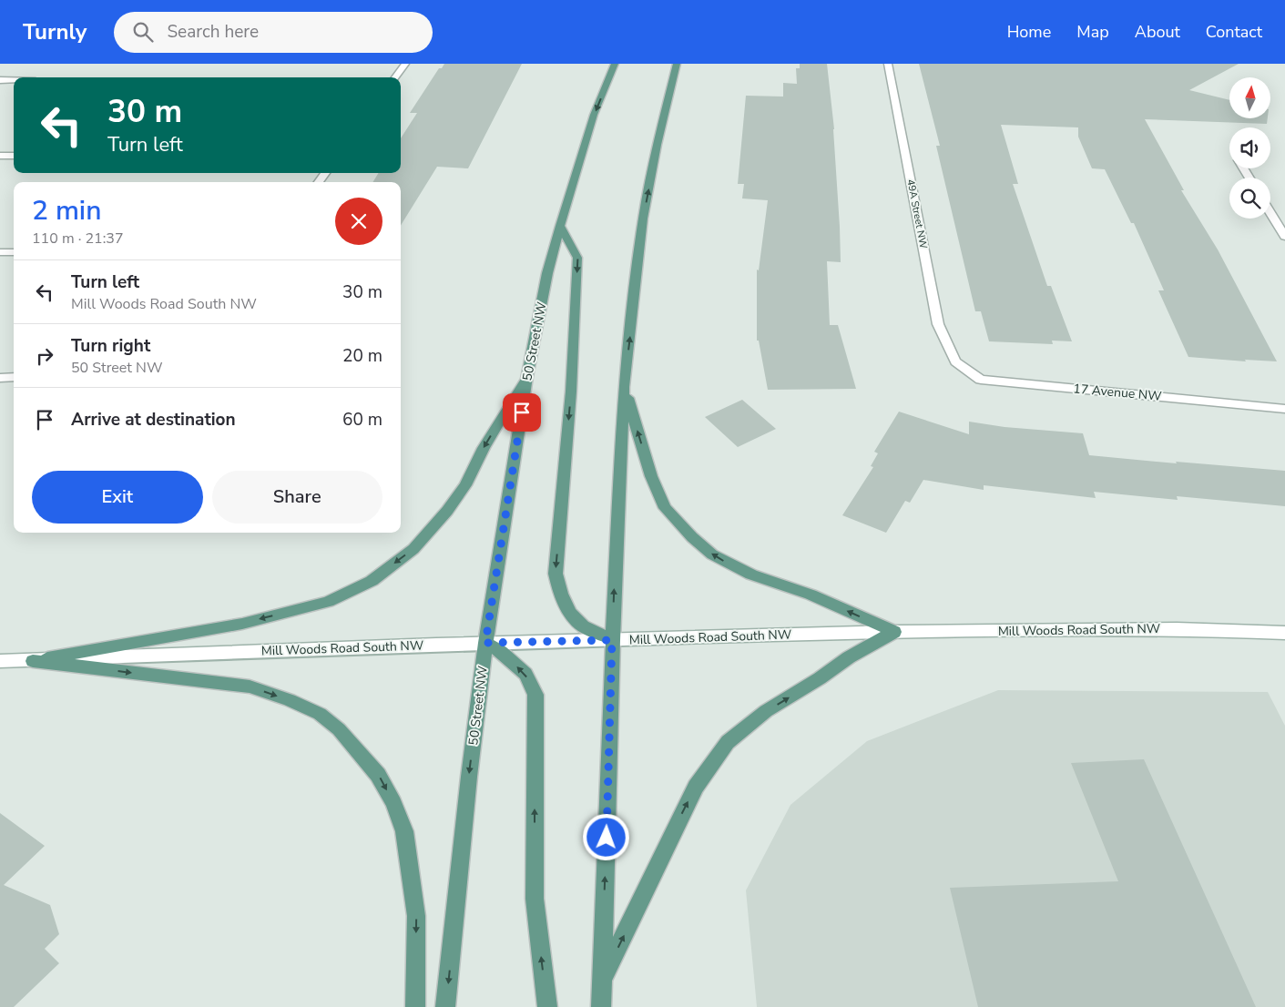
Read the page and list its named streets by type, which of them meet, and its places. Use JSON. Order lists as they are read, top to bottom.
{
  "streets": {
    "main road": ["50 Street NW"],
    "street": ["49A Street NW", "17 Avenue NW", "Mill Woods Road South NW"]
  },
  "crossings": [
    ["49A Street NW", "17 Avenue NW"],
    ["50 Street NW", "Mill Woods Road South NW"]
  ],
  "north": "top",
  "page": {
    "header": "Turnly",
    "search": "Search here",
    "nav": [
      "Home",
      "Map",
      "About",
      "Contact"
    ],
    "turn": ["30 m", "Turn left"],
    "heading": ["2 min", "110 m · 21:37"],
    "list": [
      {
        "name": "Turn left",
        "note": "Mill Woods Road South NW",
        "value": "30 m"
      },
      {
        "name": "Turn right",
        "note": "50 Street NW",
        "value": "20 m"
      },
      {
        "name": "Arrive at destination",
        "value": "60 m"
      }
    ],
    "buttons": ["Exit", "Share"]
  }
}
